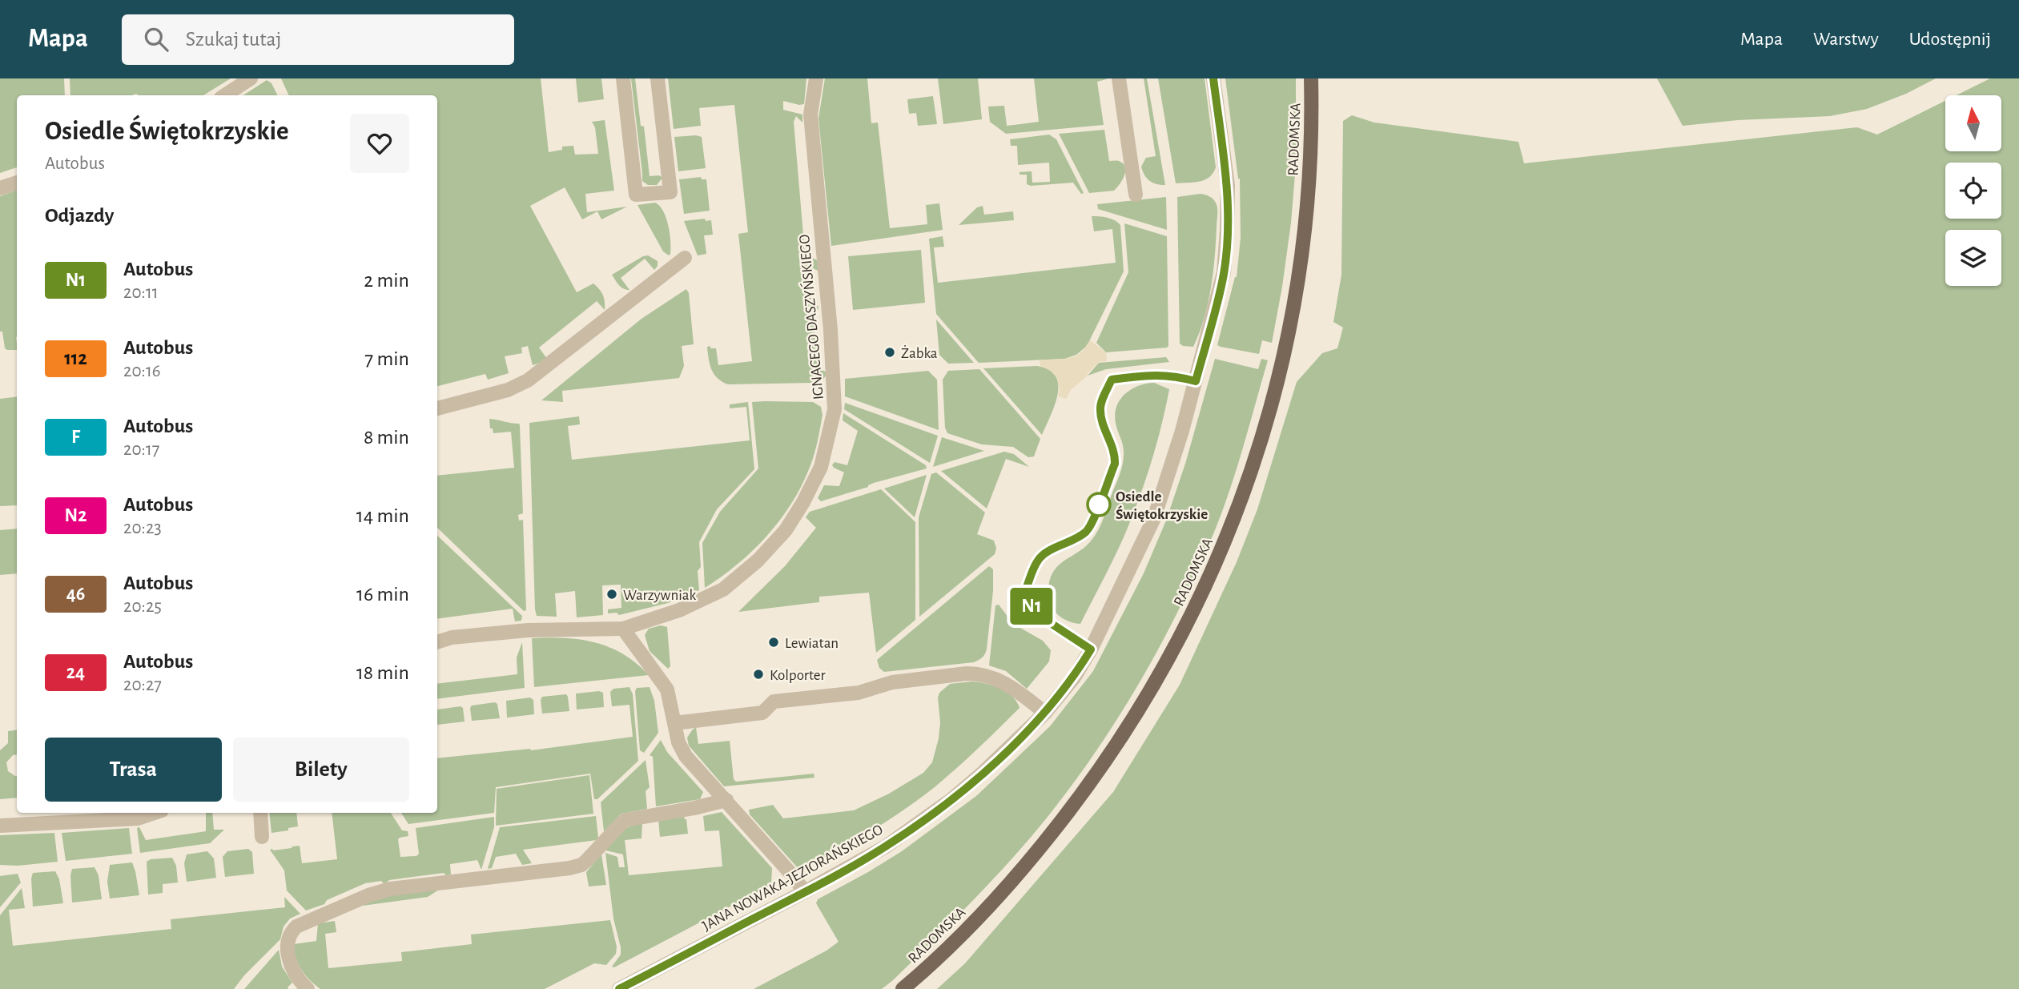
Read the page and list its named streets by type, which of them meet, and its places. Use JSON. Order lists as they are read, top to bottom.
{
  "streets": {
    "main road": ["RADOMSKA"],
    "street": ["IGNACEGO DASZYŃSKIEGO", "JANA NOWAKA-JEZIORAŃSKIEGO"]
  },
  "places": [
    "Żabka",
    "Osiedle Świętokrzyskie",
    "Warzywniak",
    "Lewiatan",
    "Kolporter"
  ],
  "lines": ["bus line N1"],
  "north": "top",
  "page": {
    "header": "Mapa",
    "search": "Szukaj tutaj",
    "nav": ["Mapa", "Warstwy", "Udostępnij"],
    "on_map": "N1",
    "heading": [
      ["Osiedle Świętokrzyskie", "Autobus"],
      "Odjazdy"
    ],
    "list": [
      {
        "mark": "N1",
        "name": "Autobus",
        "note": "20:11",
        "value": "2 min"
      },
      {
        "mark": "112",
        "name": "Autobus",
        "note": "20:16",
        "value": "7 min"
      },
      {
        "mark": "F",
        "name": "Autobus",
        "note": "20:17",
        "value": "8 min"
      },
      {
        "mark": "N2",
        "name": "Autobus",
        "note": "20:23",
        "value": "14 min"
      },
      {
        "mark": "46",
        "name": "Autobus",
        "note": "20:25",
        "value": "16 min"
      },
      {
        "mark": "24",
        "name": "Autobus",
        "note": "20:27",
        "value": "18 min"
      }
    ],
    "buttons": ["Trasa", "Bilety"]
  }
}
